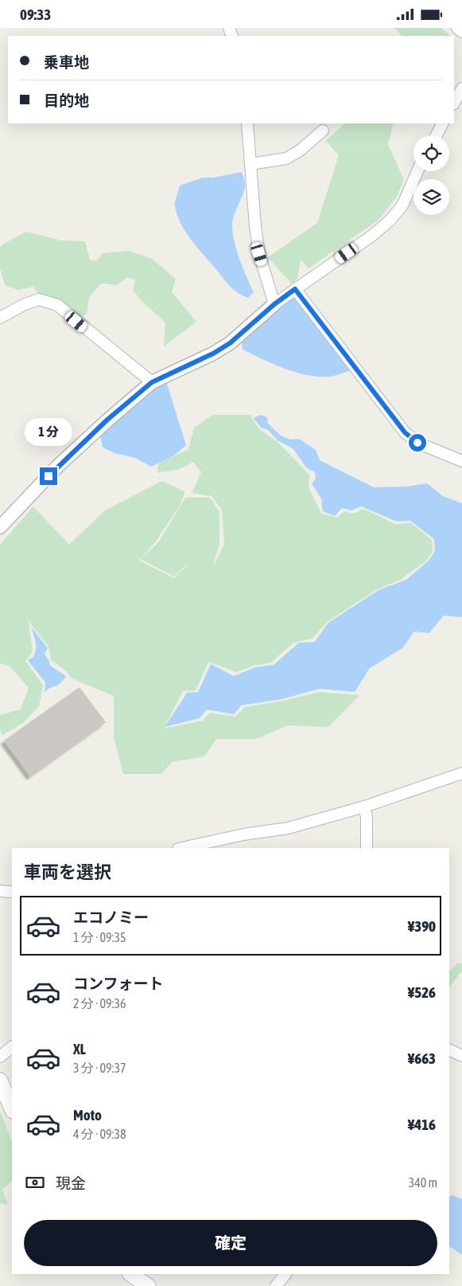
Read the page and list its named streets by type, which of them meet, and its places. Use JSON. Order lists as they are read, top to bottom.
{
  "page": {
    "status": "09:33",
    "banner": ["乗車地", "目的地"],
    "bubble": "1 分",
    "heading": "車両を選択",
    "list": [
      {
        "name": "エコノミー",
        "note": "1 分 · 09:35",
        "value": "¥390"
      },
      {
        "name": "コンフォート",
        "note": "2 分 · 09:36",
        "value": "¥526"
      },
      {
        "name": "XL",
        "note": "3 分 · 09:37",
        "value": "¥663"
      },
      {
        "name": "Moto",
        "note": "4 分 · 09:38",
        "value": "¥416"
      }
    ],
    "pay": ["現金", "340 m"],
    "buttons": "確定"
  }
}
